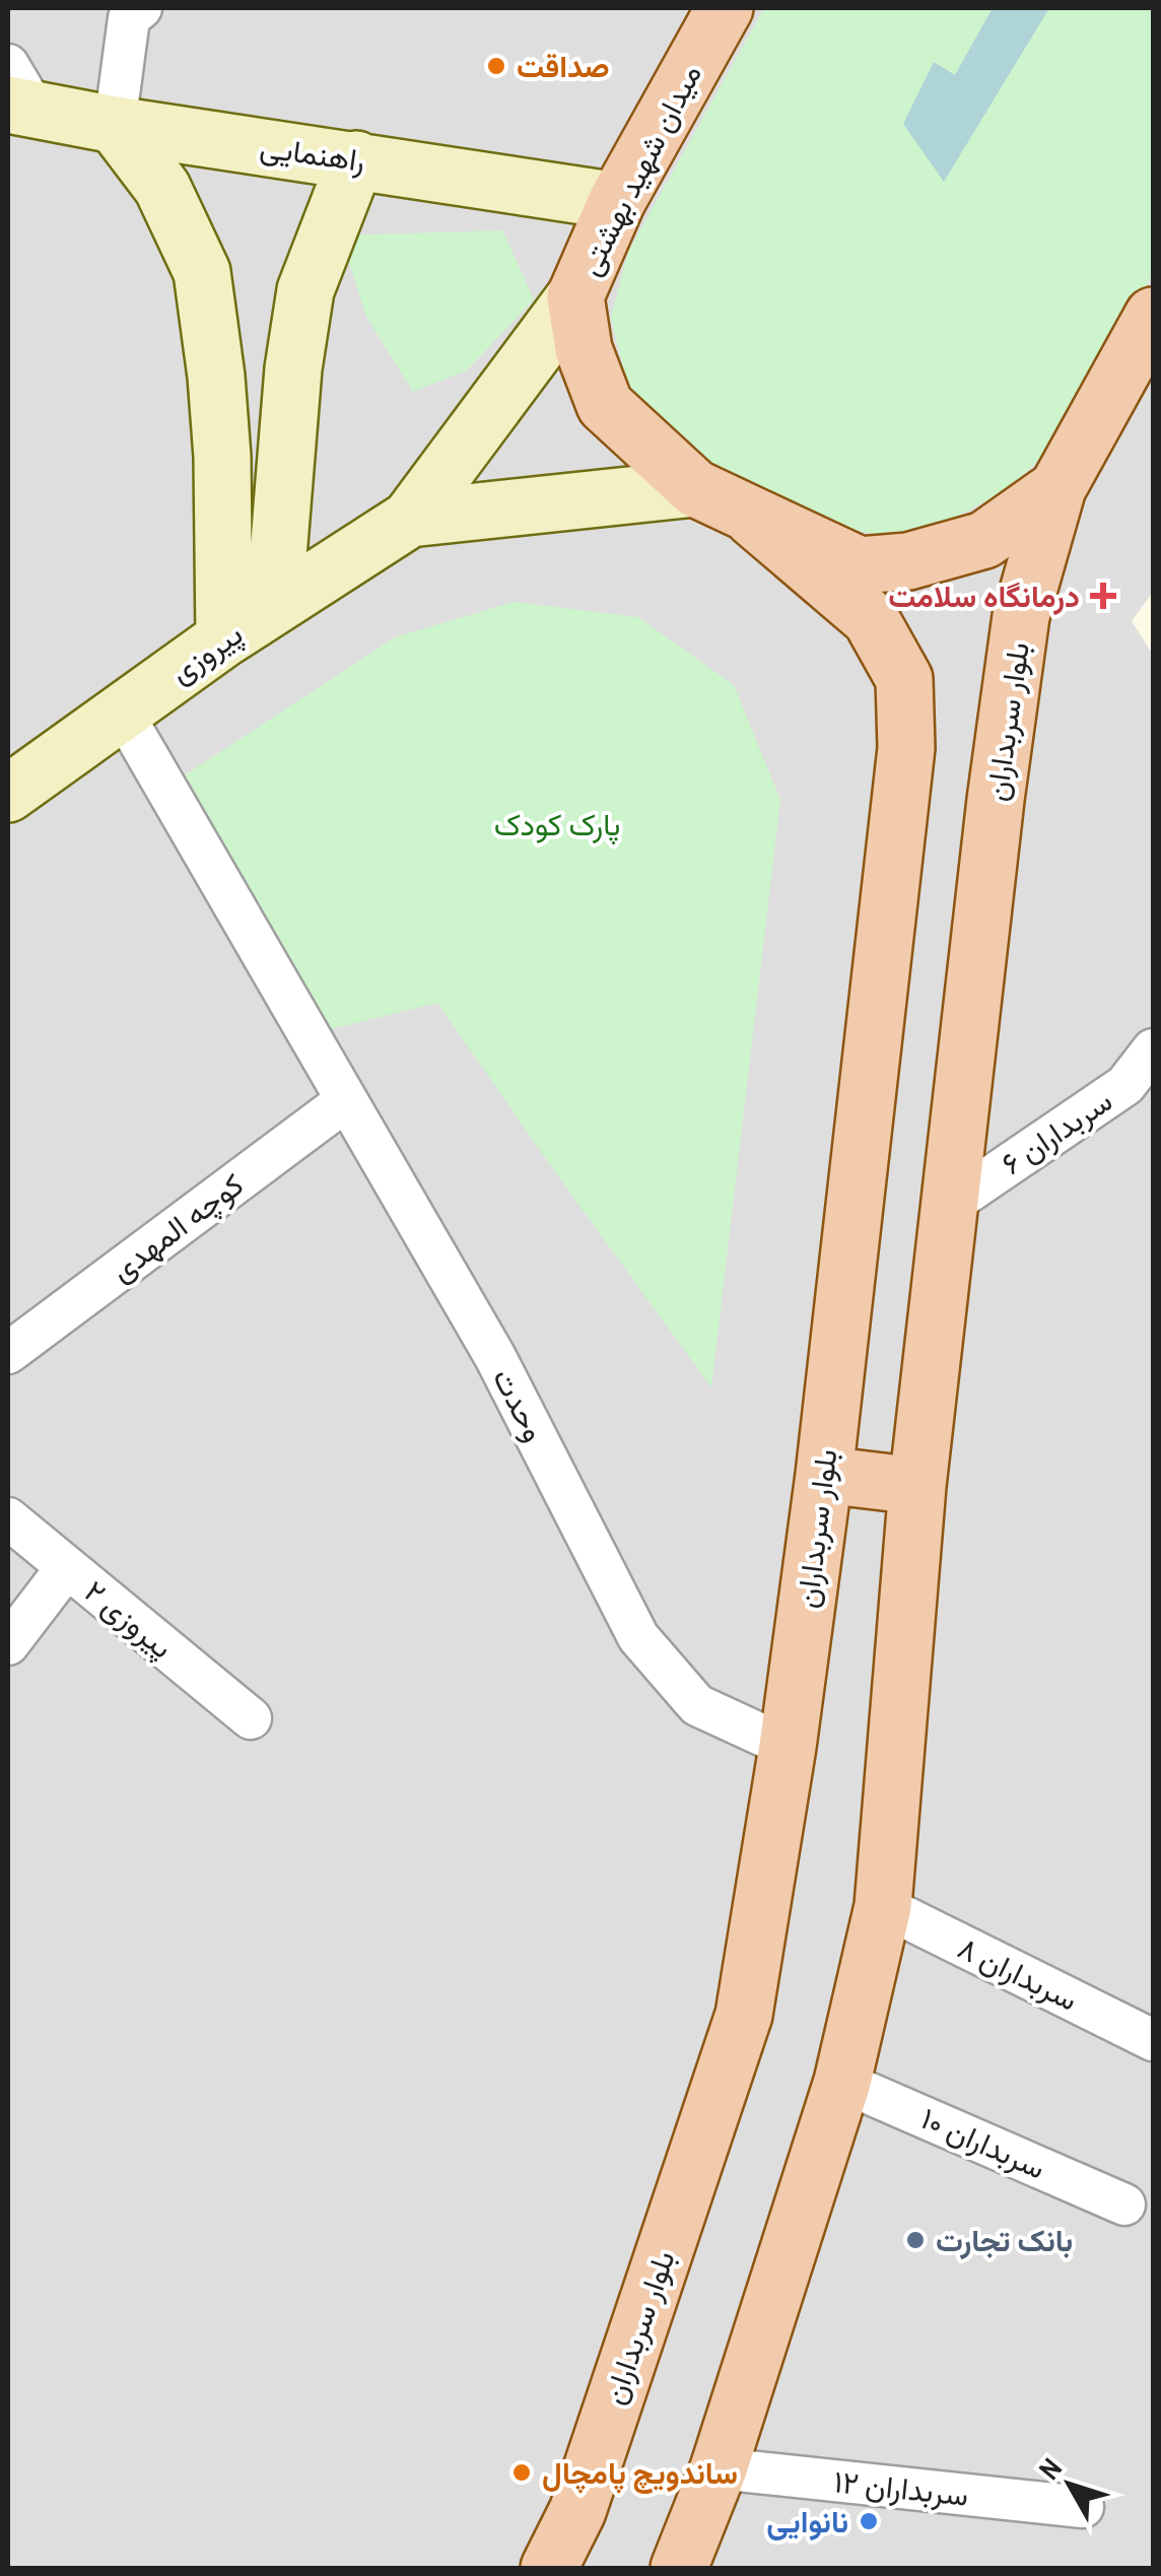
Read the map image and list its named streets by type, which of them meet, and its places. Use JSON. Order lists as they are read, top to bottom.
{
  "streets": {
    "main road": ["میدان شهید بهشتی", "بلوار سربداران"],
    "street": [
      "راهنمایی",
      "پیروزی",
      "سربداران ۶",
      "کوچه المهدی",
      "وحدت",
      "پیروزی ۲",
      "سربداران ۸",
      "سربداران ۱۰",
      "سربداران ۱۲"
    ]
  },
  "crossings": [
    ["راهنمایی", "میدان شهید بهشتی"],
    ["میدان شهید بهشتی", "بلوار سربداران"],
    ["پیروزی", "وحدت"],
    ["بلوار سربداران", "سربداران ۶"],
    ["بلوار سربداران", "وحدت"],
    ["بلوار سربداران", "سربداران ۸"],
    ["بلوار سربداران", "سربداران ۱۰"],
    ["بلوار سربداران", "سربداران ۱۲"],
    ["کوچه المهدی", "وحدت"]
  ],
  "parks": ["پارک کودک"],
  "places": {
    "other": [
      "صداقت",
      "بانک تجارت",
      "ساندویچ پامچال",
      "نانوایی"
    ],
    "health": ["درمانگاه سلامت"]
  },
  "north": "top left"
}
